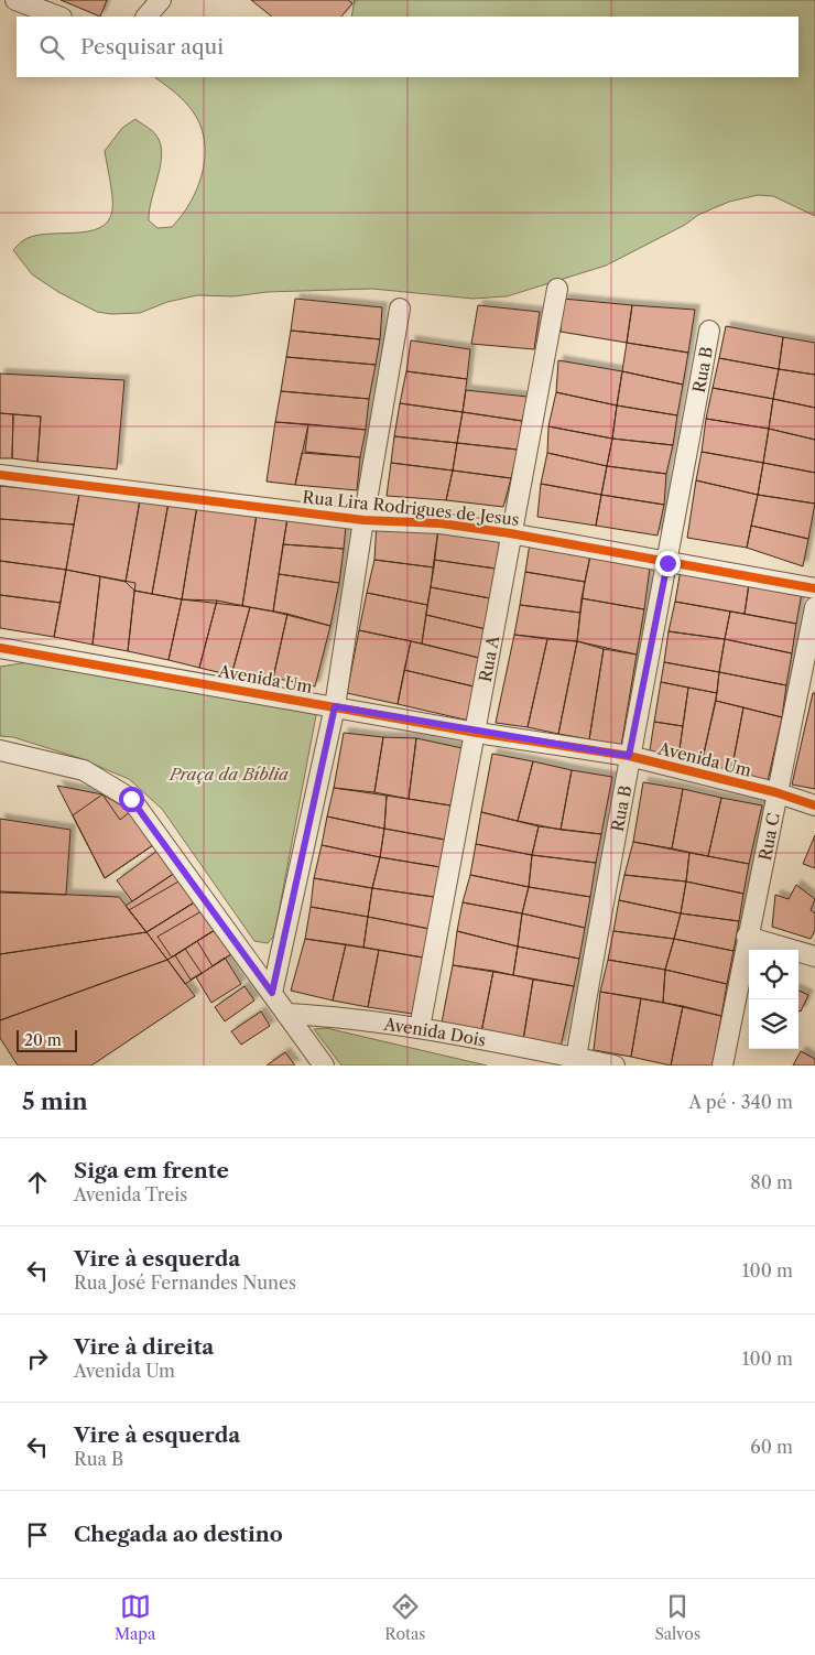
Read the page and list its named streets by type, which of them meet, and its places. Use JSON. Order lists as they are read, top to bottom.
{
  "streets": {
    "street": [
      "Rua B",
      "Rua Lira Rodrigues de Jesus",
      "Rua A",
      "Avenida Um",
      "Rua C",
      "Avenida Dois"
    ]
  },
  "crossings": [
    ["Rua B", "Rua Lira Rodrigues de Jesus"],
    ["Rua B", "Avenida Um"],
    ["Rua B", "Avenida Dois"],
    ["Rua Lira Rodrigues de Jesus", "Rua A"],
    ["Rua A", "Avenida Um"],
    ["Rua A", "Avenida Dois"],
    ["Avenida Um", "Rua C"]
  ],
  "parks": ["Praça da Bíblia"],
  "scale_bar": "20 m",
  "page": {
    "search": "Pesquisar aqui",
    "scale": "20 m",
    "heading": ["5 min", "A pé · 340 m"],
    "list": [
      ["Siga em frente", "Avenida Treis", "80 m"],
      ["Vire à esquerda", "Rua José Fernandes Nunes", "100 m"],
      ["Vire à direita", "Avenida Um", "100 m"],
      ["Vire à esquerda", "Rua B", "60 m"],
      "Chegada ao destino"
    ],
    "nav": ["Mapa", "Rotas", "Salvos"]
  }
}
